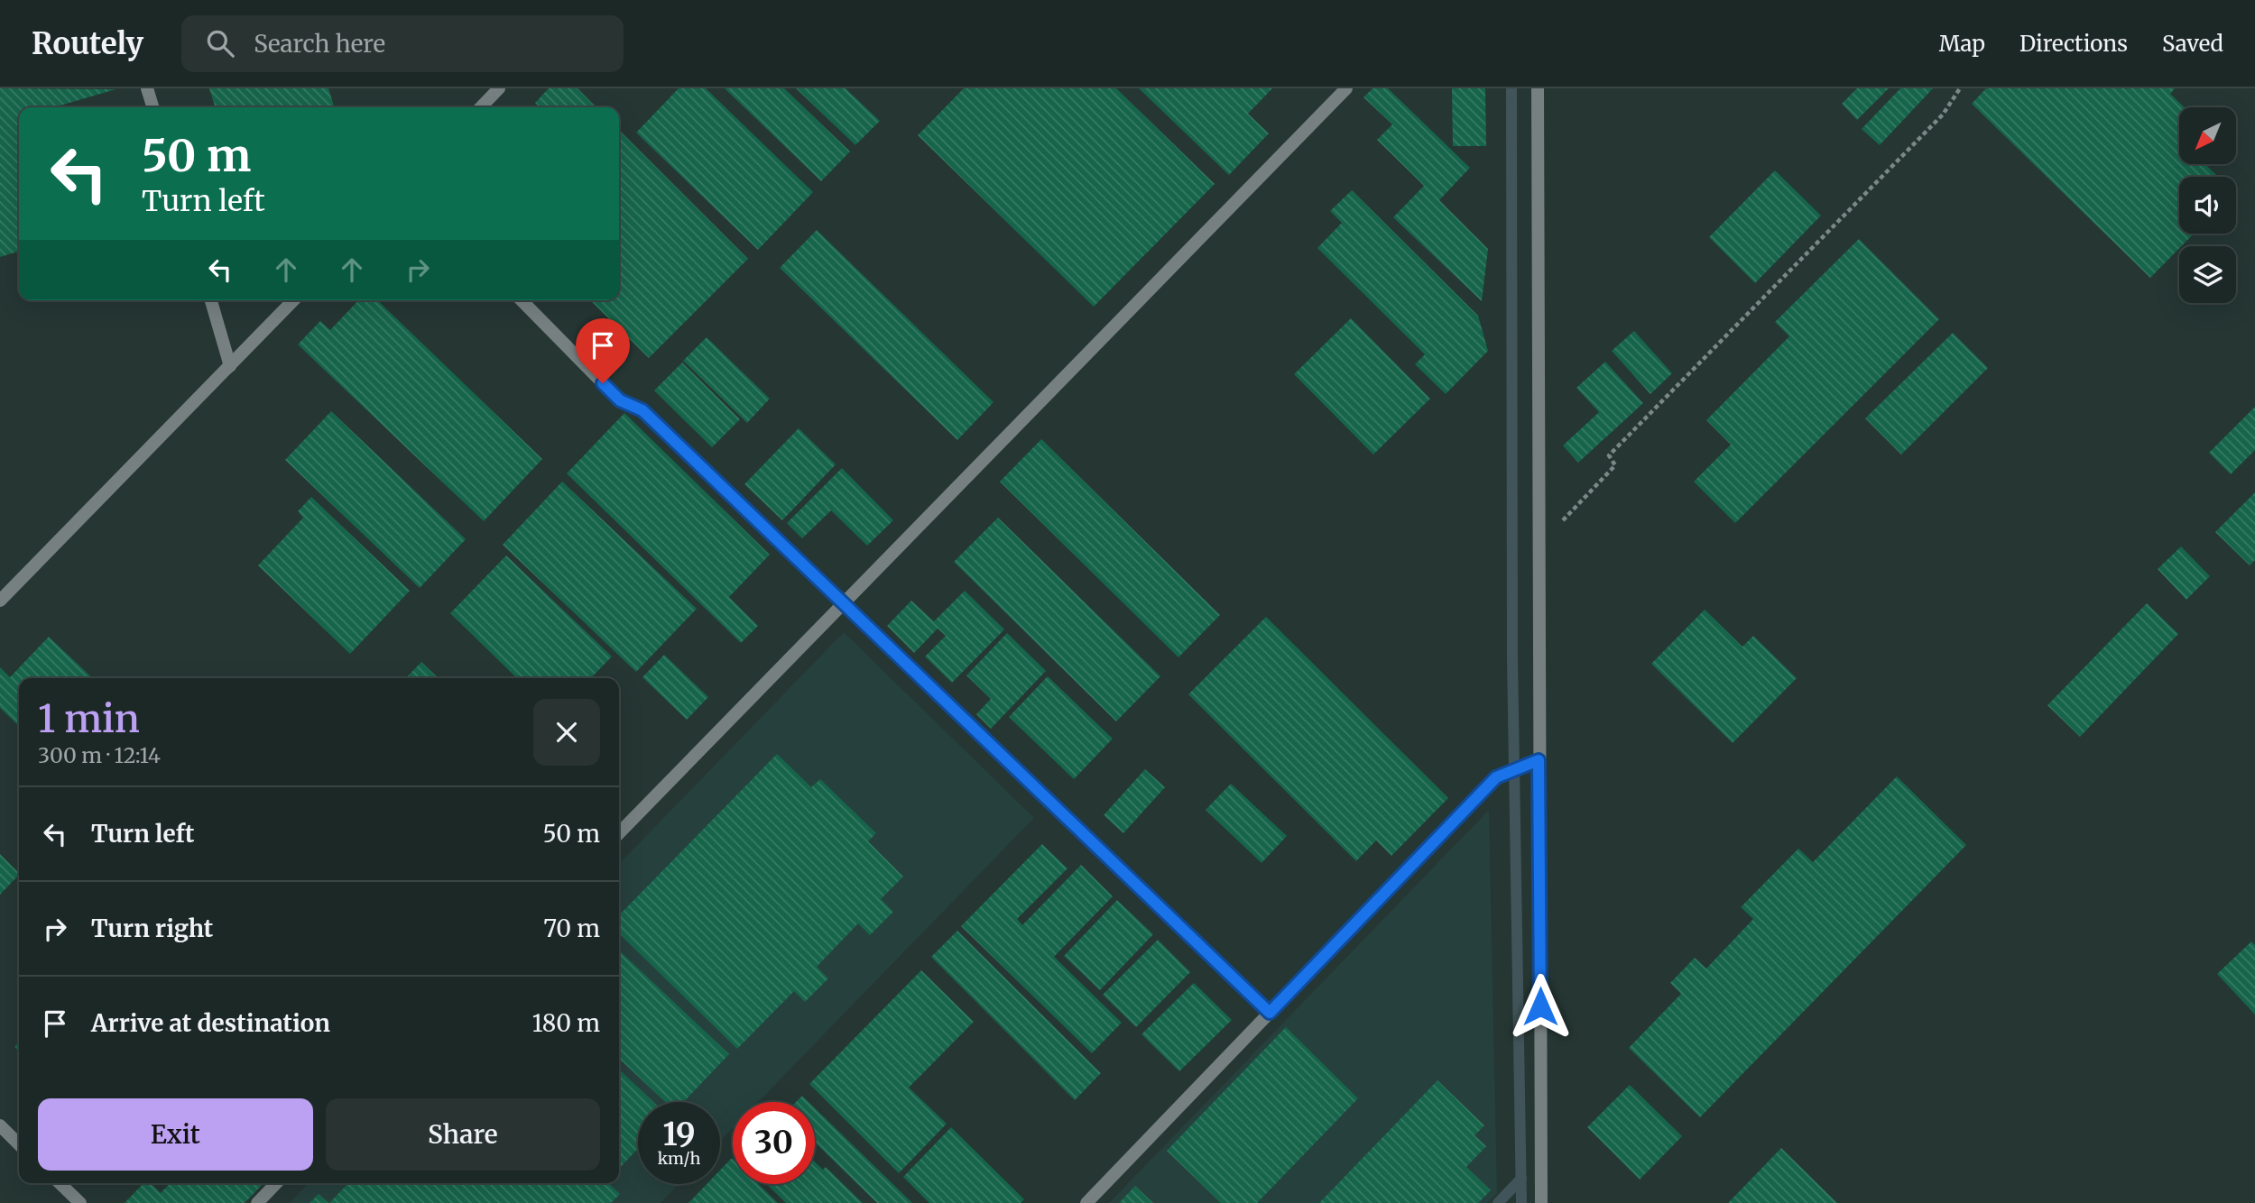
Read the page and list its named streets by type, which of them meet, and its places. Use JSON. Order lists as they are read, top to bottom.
{
  "north": "bottom left",
  "page": {
    "header": "Routely",
    "search": "Search here",
    "nav": ["Map", "Directions", "Saved"],
    "turn": ["50 m", "Turn left"],
    "heading": ["1 min", "300 m · 12:14"],
    "list": [
      {
        "name": "Turn left",
        "value": "50 m"
      },
      {
        "name": "Turn right",
        "value": "70 m"
      },
      {
        "name": "Arrive at destination",
        "value": "180 m"
      }
    ],
    "buttons": ["Exit", "Share"],
    "speed": "19 km/h",
    "limit": "30"
  }
}
